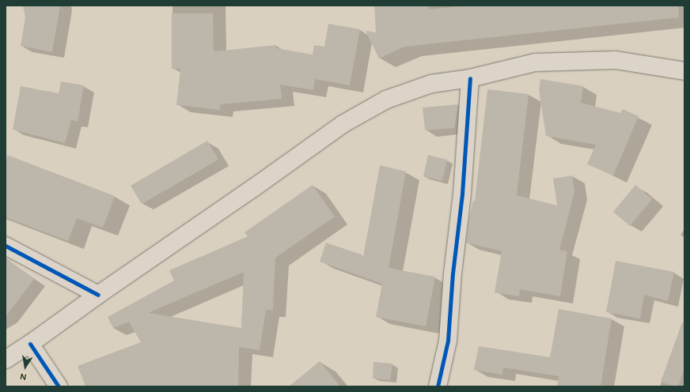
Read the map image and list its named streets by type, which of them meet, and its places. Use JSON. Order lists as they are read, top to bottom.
{
  "north": "bottom"
}
